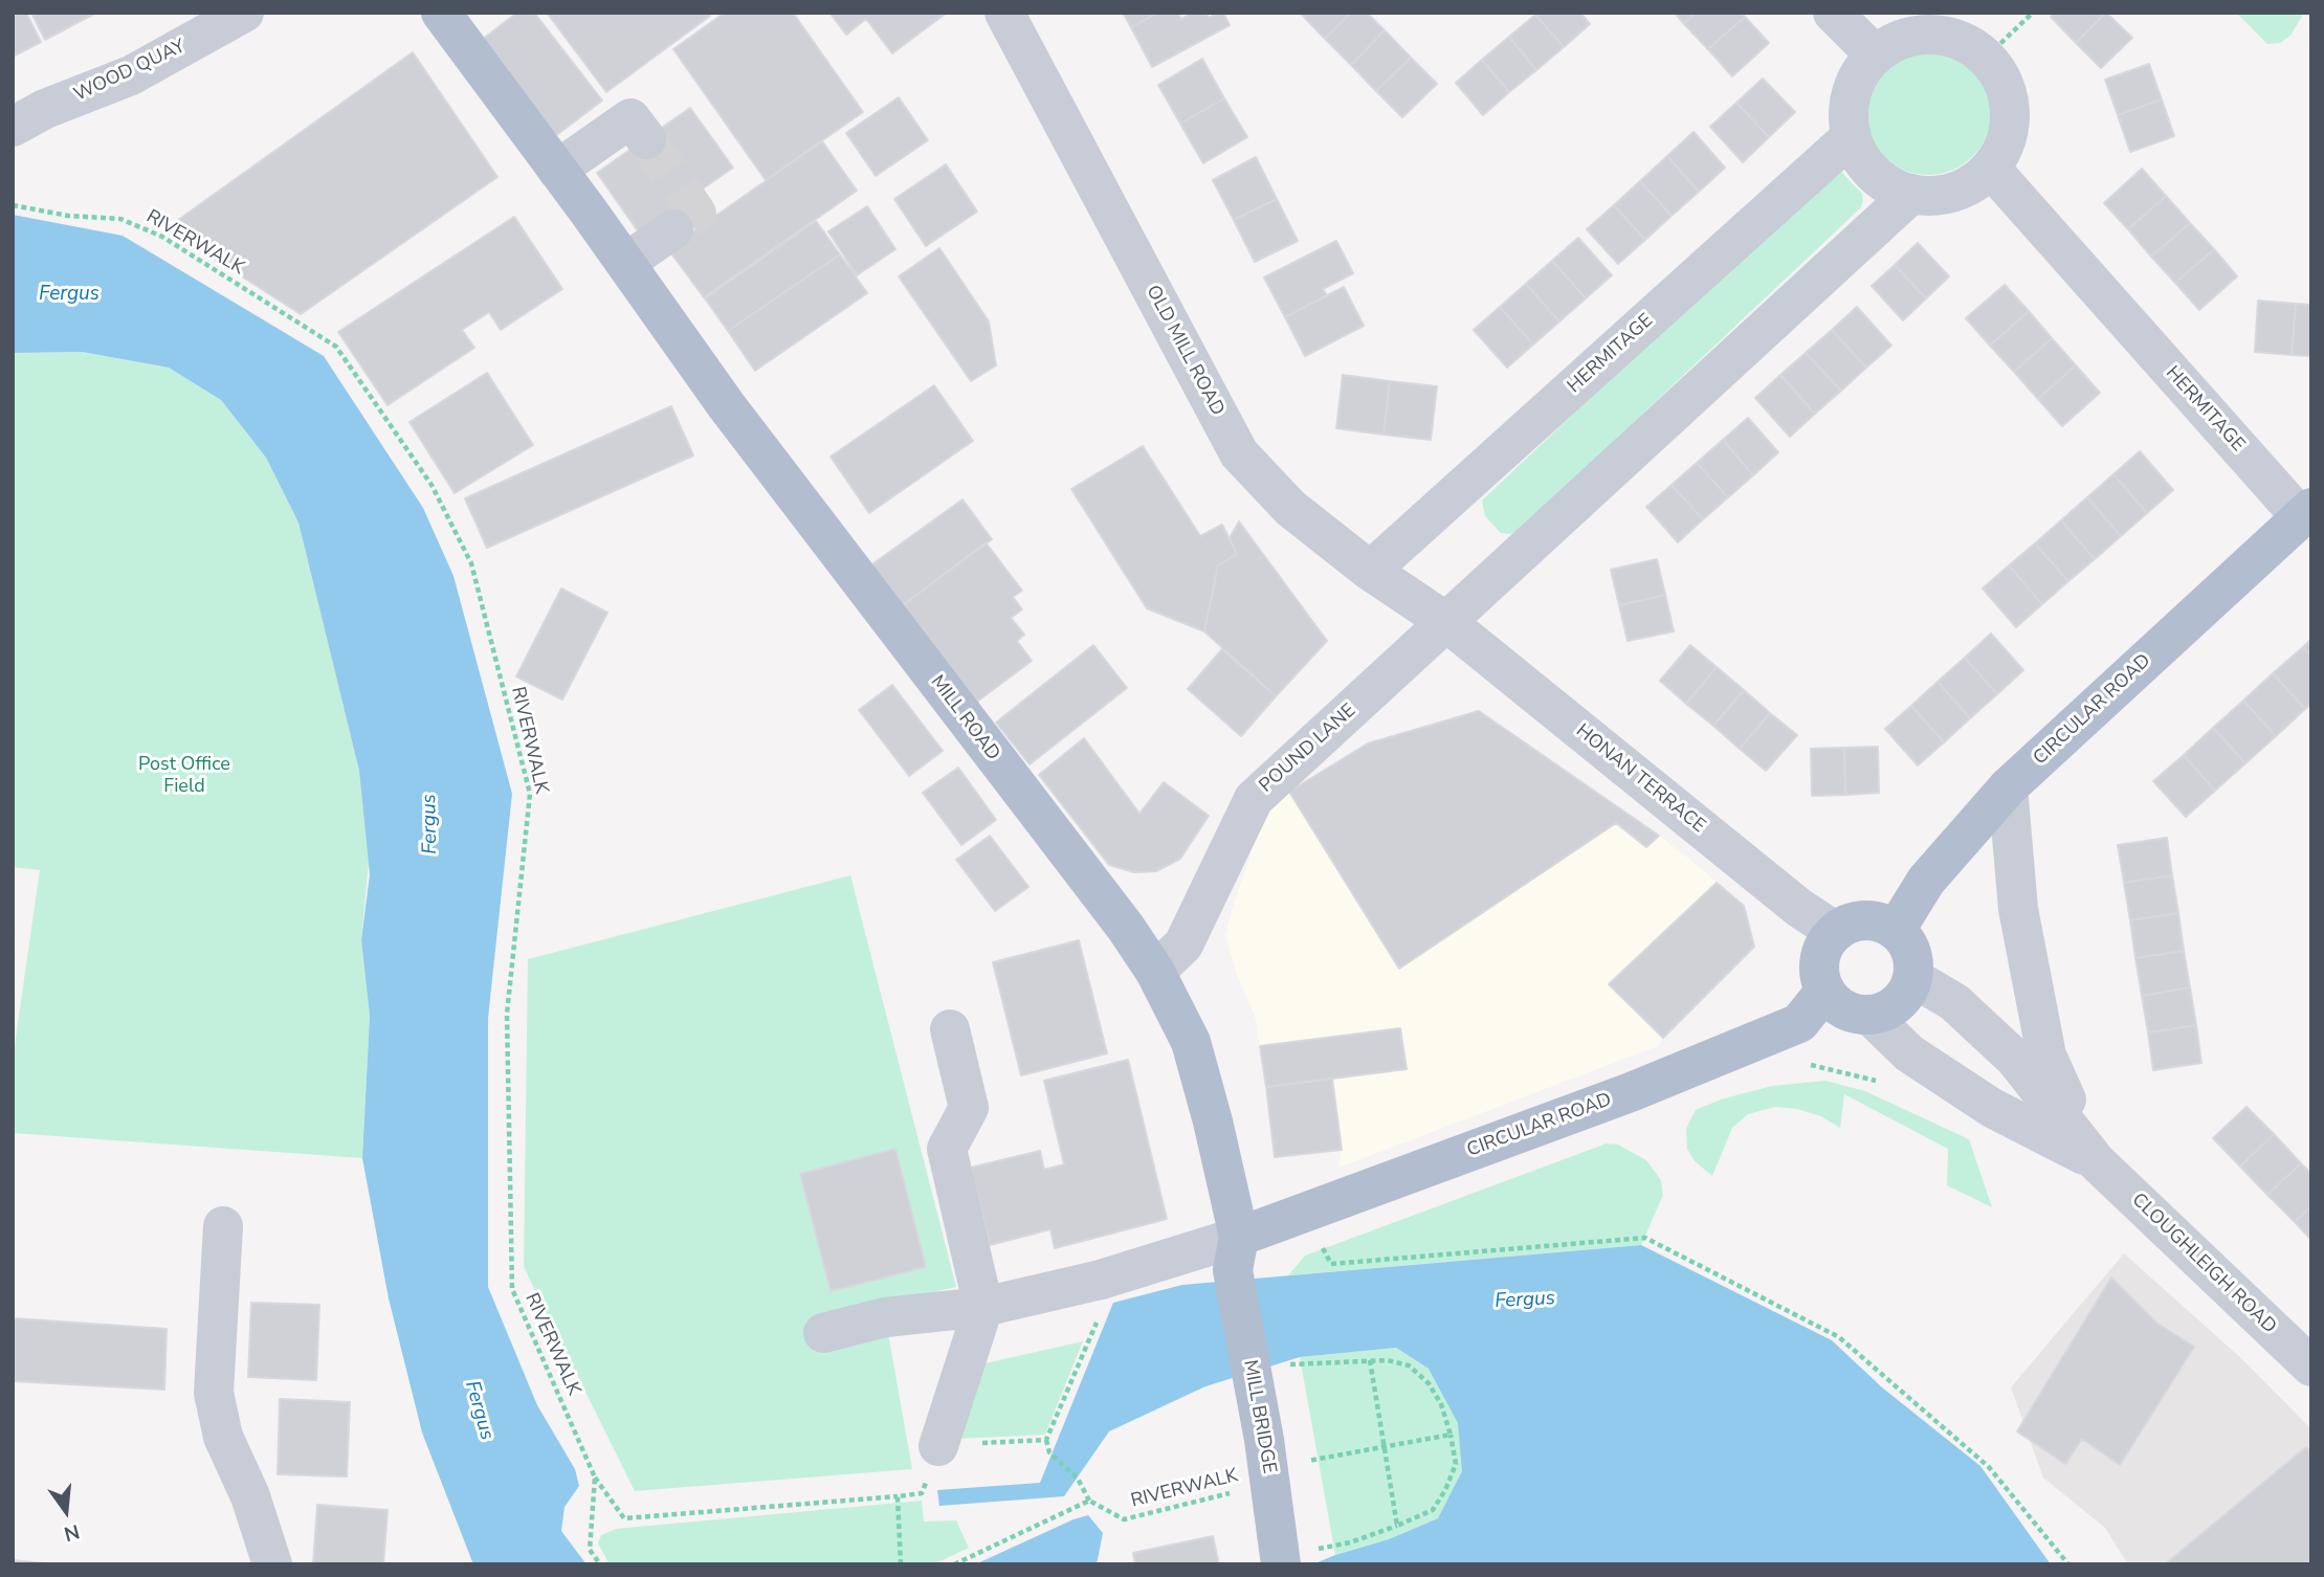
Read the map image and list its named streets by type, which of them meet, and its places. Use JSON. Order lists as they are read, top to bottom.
{
  "streets": {
    "main road": ["CIRCULAR ROAD", "MILL ROAD", "MILL BRIDGE"],
    "street": [
      "WOOD QUAY",
      "OLD MILL ROAD",
      "HERMITAGE",
      "POUND LANE",
      "HONAN TERRACE",
      "CLOUGHLEIGH ROAD"
    ],
    "path": ["RIVERWALK"]
  },
  "crossings": [
    ["RIVERWALK", "MILL BRIDGE"],
    ["OLD MILL ROAD", "HERMITAGE"],
    ["OLD MILL ROAD", "POUND LANE"],
    ["OLD MILL ROAD", "HONAN TERRACE"],
    ["HERMITAGE", "CIRCULAR ROAD"],
    ["CIRCULAR ROAD", "MILL ROAD"],
    ["CIRCULAR ROAD", "HONAN TERRACE"],
    ["CIRCULAR ROAD", "CLOUGHLEIGH ROAD"],
    ["CIRCULAR ROAD", "MILL BRIDGE"],
    ["MILL ROAD", "POUND LANE"],
    ["MILL ROAD", "MILL BRIDGE"],
    ["POUND LANE", "HONAN TERRACE"],
    ["HONAN TERRACE", "CLOUGHLEIGH ROAD"]
  ],
  "water": ["Fergus"],
  "parks": ["Post Office Field"],
  "north": "bottom"
}
